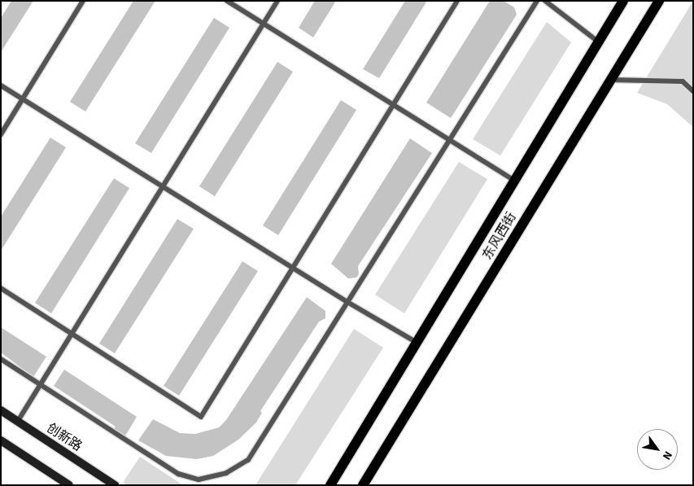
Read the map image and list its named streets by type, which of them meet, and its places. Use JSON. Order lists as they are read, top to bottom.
{
  "streets": {
    "main road": ["东风西街", "创新路"]
  },
  "north": "bottom right"
}
